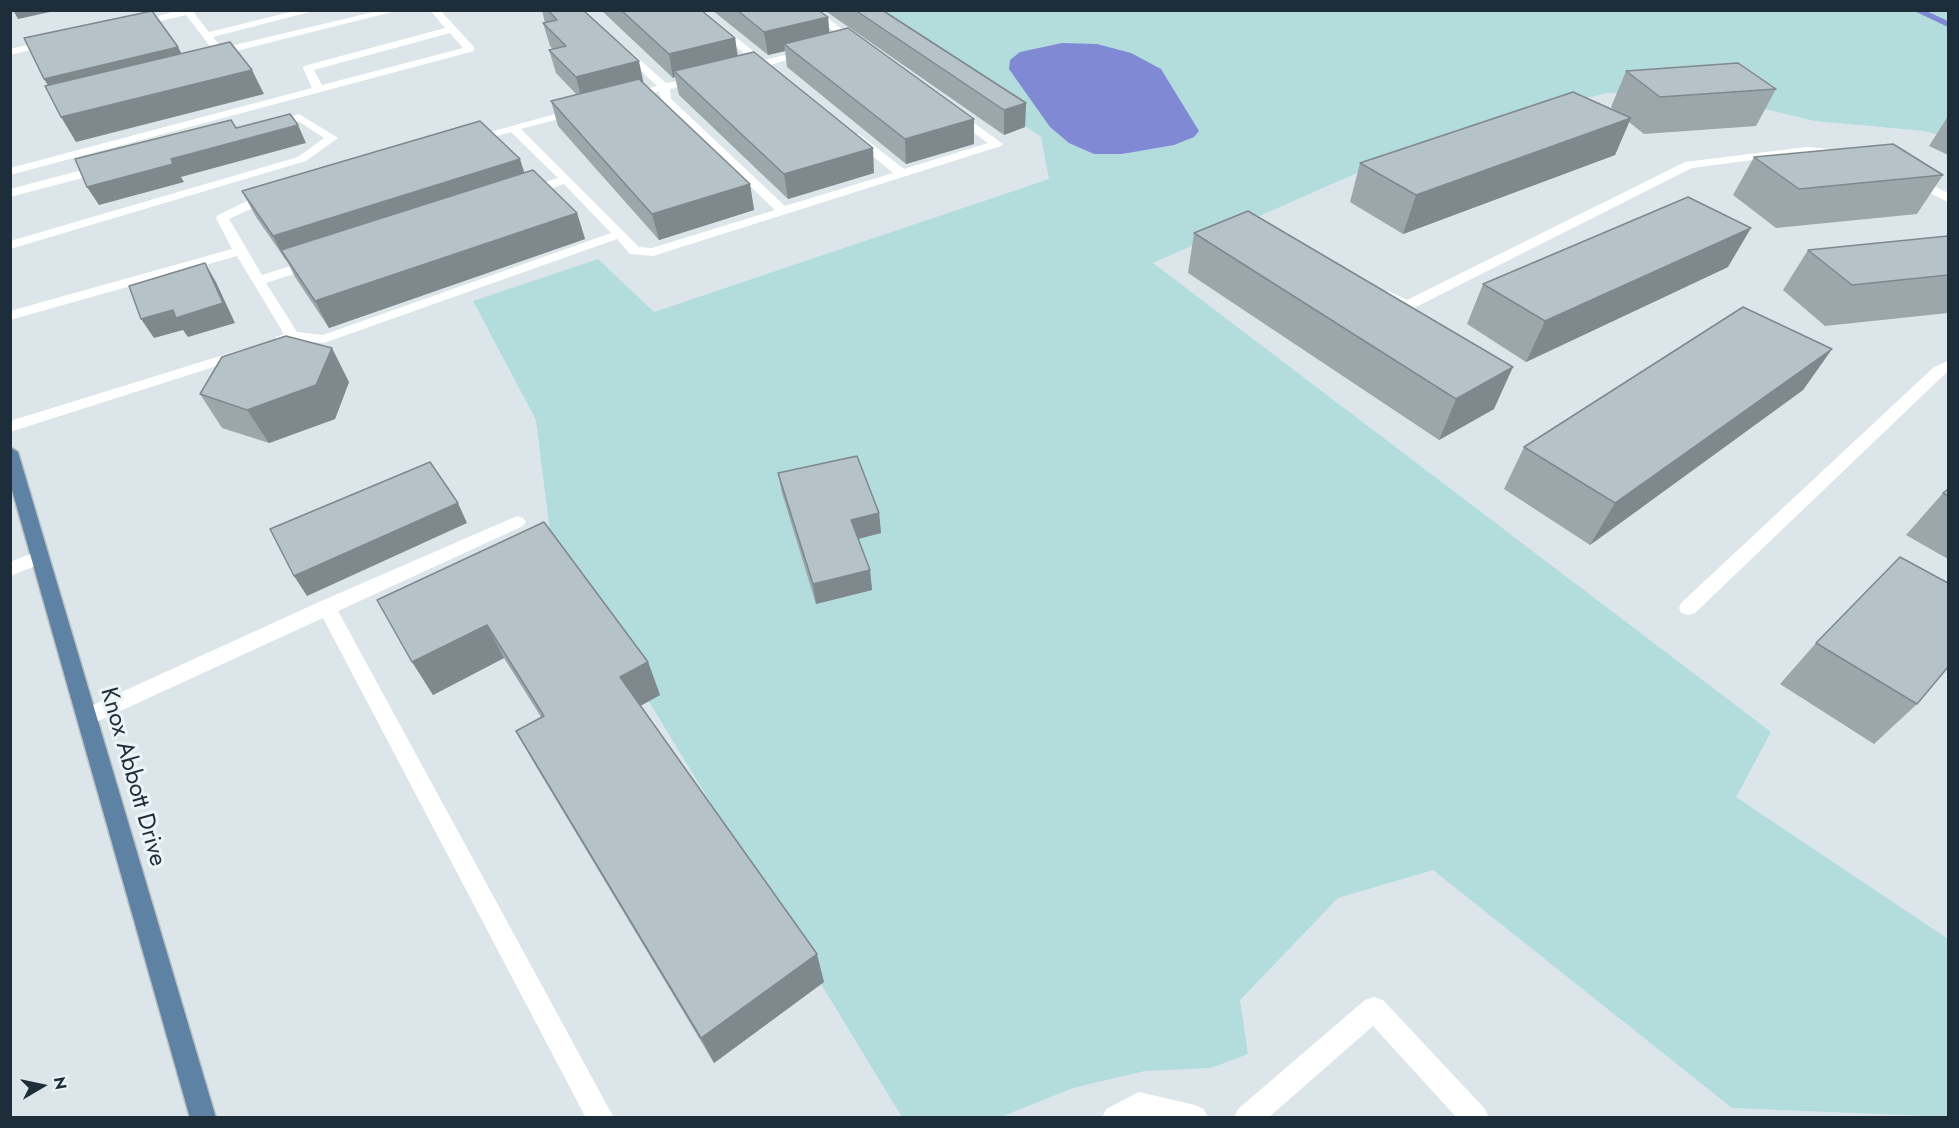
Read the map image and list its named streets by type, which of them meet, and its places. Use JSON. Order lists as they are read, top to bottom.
{
  "streets": {
    "main road": ["Knox Abbott Drive"]
  },
  "north": "right"
}
